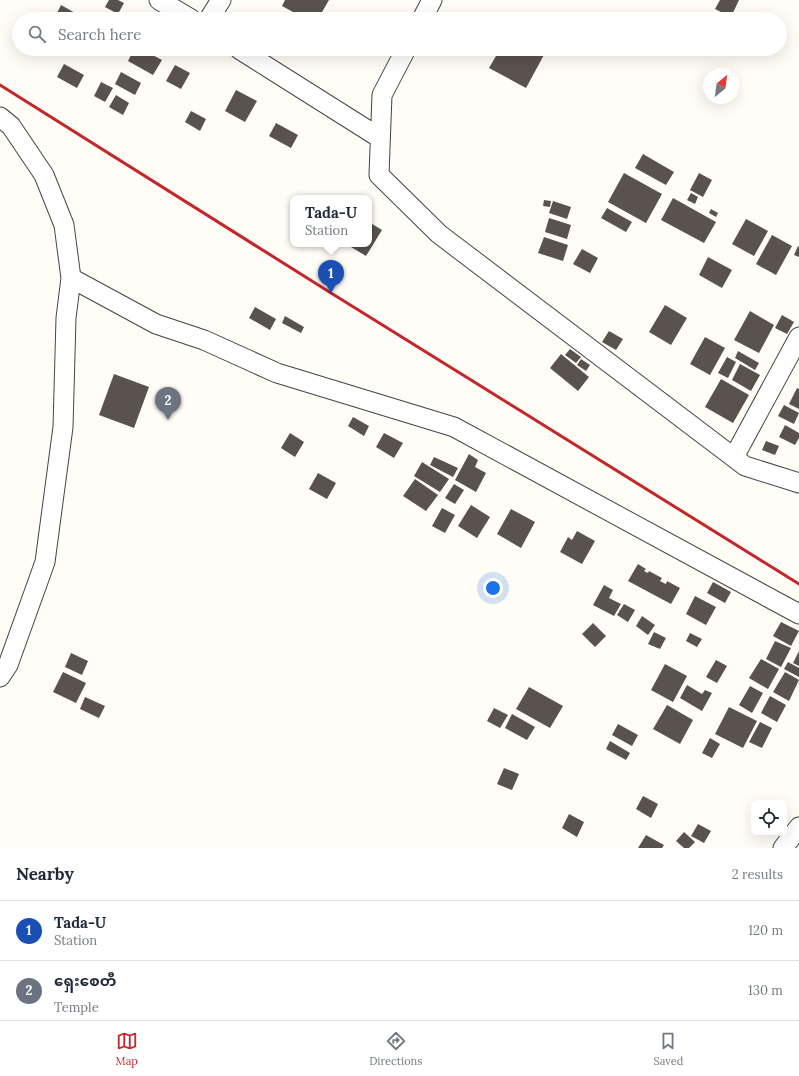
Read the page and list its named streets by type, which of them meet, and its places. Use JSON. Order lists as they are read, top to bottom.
{
  "north": "top right",
  "page": {
    "search": "Search here",
    "popup": ["Tada-U", "Station"],
    "pins": ["1", "2"],
    "heading": ["Nearby", "2 results"],
    "list": [
      {
        "mark": "1",
        "name": "Tada-U",
        "note": "Station",
        "value": "120 m"
      },
      {
        "mark": "2",
        "name": "ရှေးစေတီ",
        "note": "Temple",
        "value": "130 m"
      }
    ],
    "nav": ["Map", "Directions", "Saved"]
  }
}
